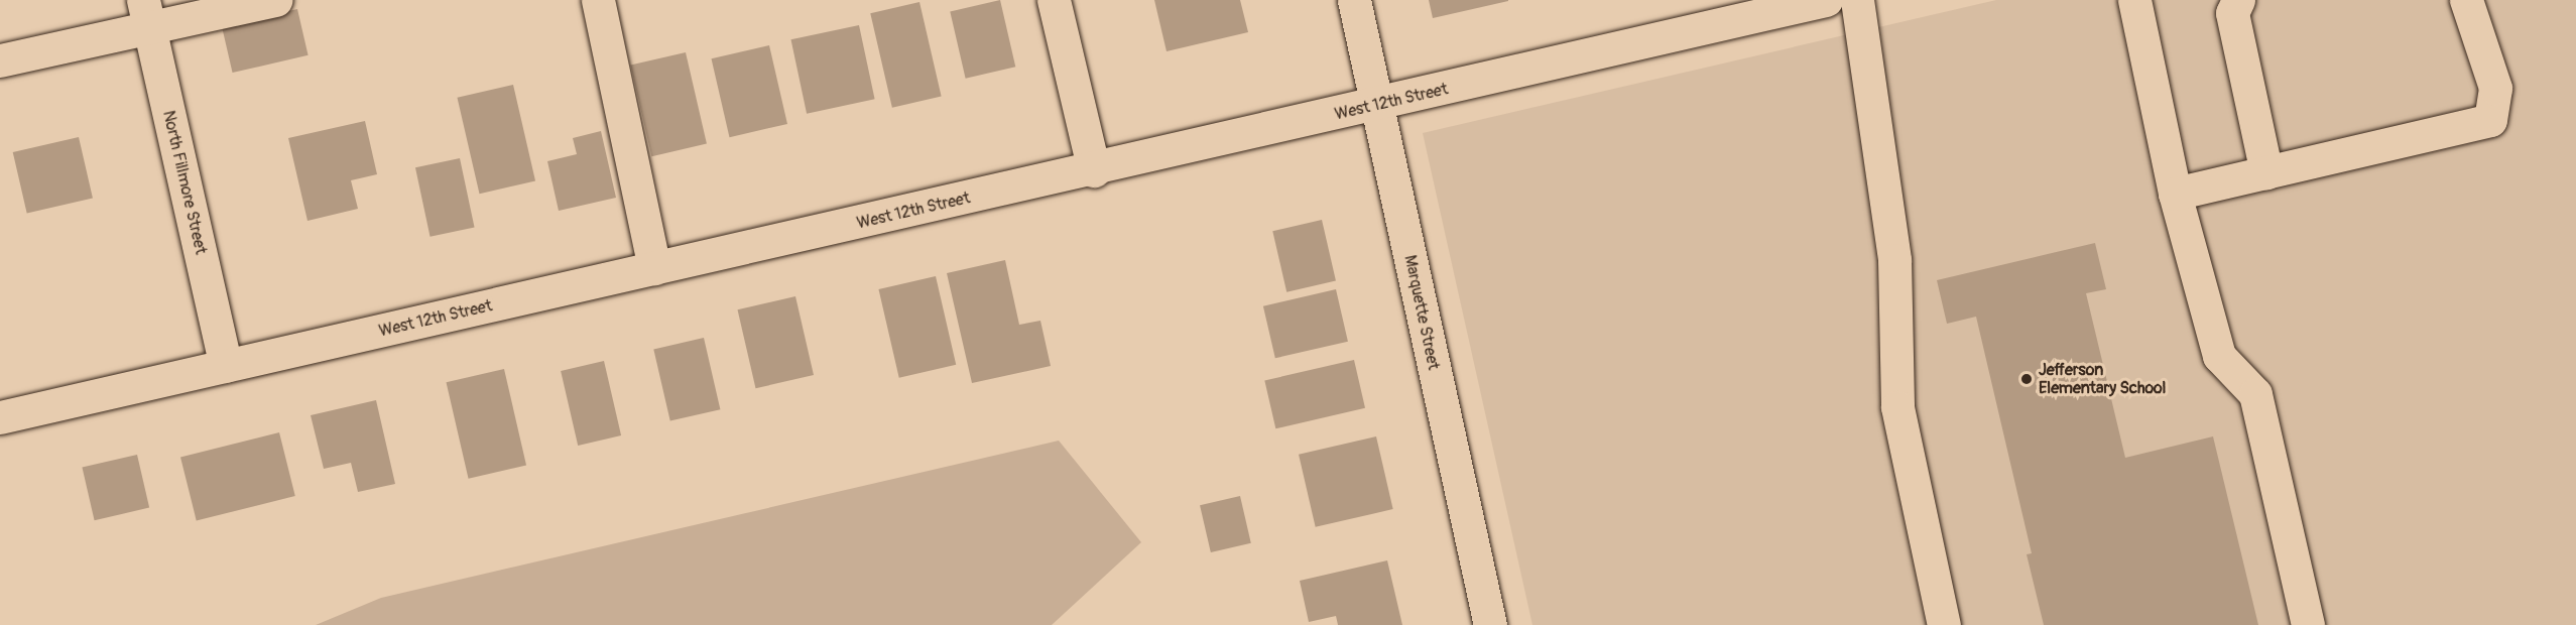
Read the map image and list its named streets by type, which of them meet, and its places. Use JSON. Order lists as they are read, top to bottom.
{
  "streets": {
    "street": ["West 12th Street", "North Fillmore Street", "Marquette Street"]
  },
  "crossings": [
    ["West 12th Street", "North Fillmore Street"],
    ["West 12th Street", "Marquette Street"]
  ],
  "places": ["Jefferson Elementary School"]
}
